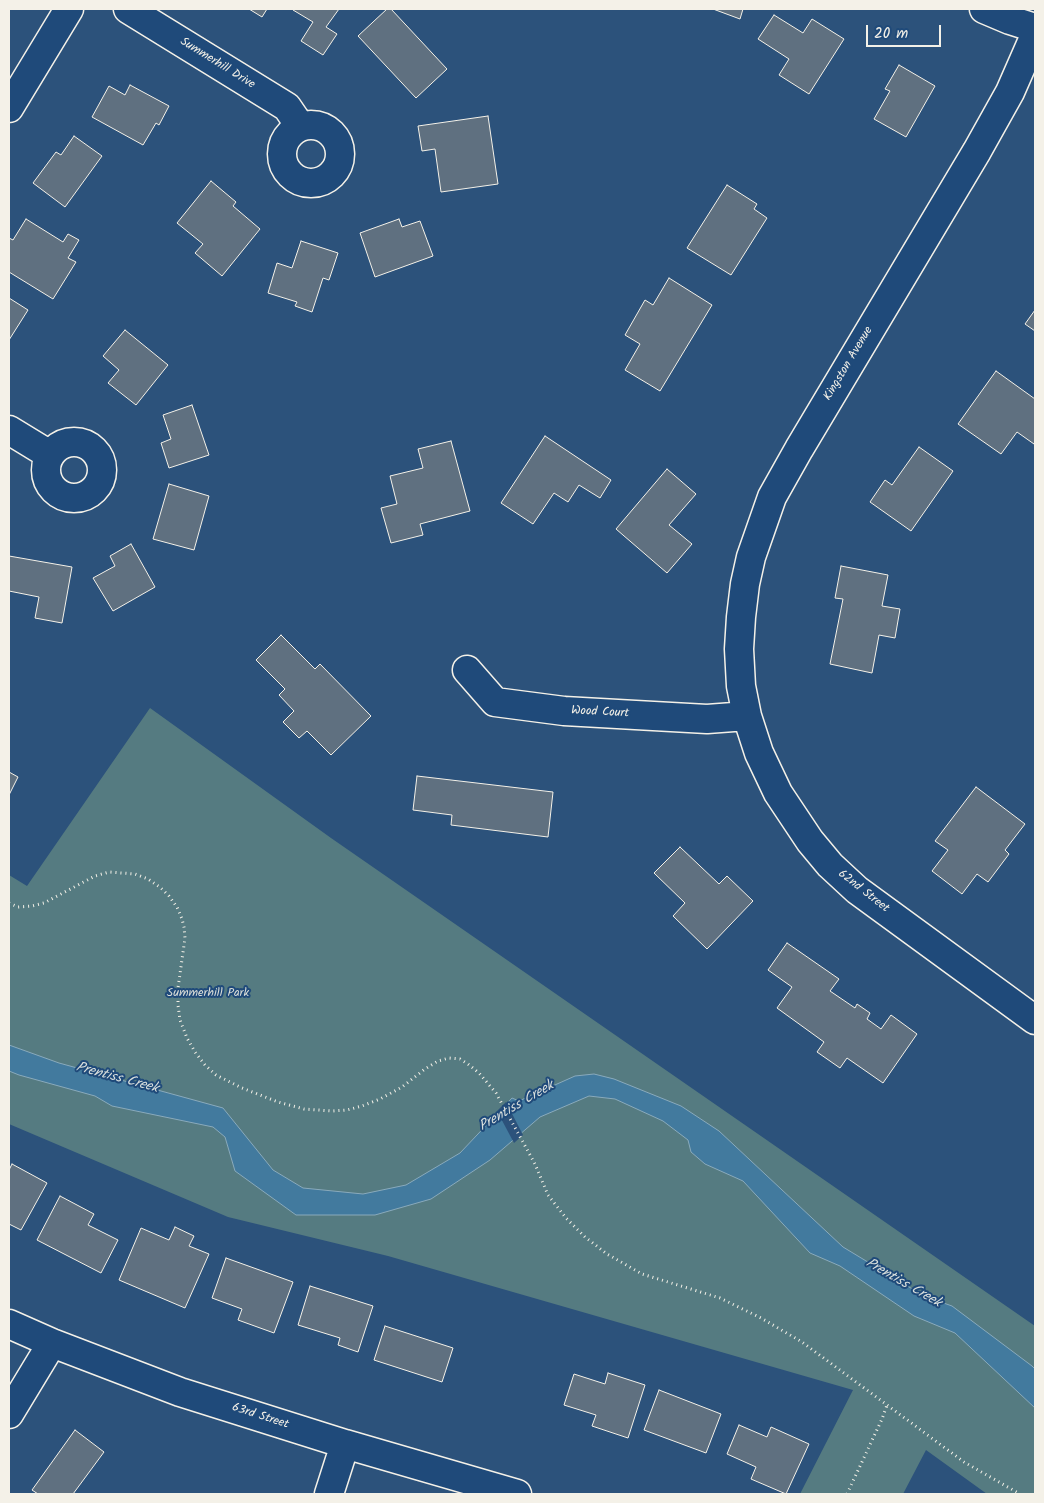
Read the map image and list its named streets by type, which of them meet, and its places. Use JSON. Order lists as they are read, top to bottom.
{
  "streets": {
    "street": [
      "Summerhill Drive",
      "Kingston Avenue",
      "Wood Court",
      "62nd Street",
      "63rd Street"
    ]
  },
  "crossings": [
    ["Kingston Avenue", "Wood Court"],
    ["Kingston Avenue", "62nd Street"],
    ["Wood Court", "62nd Street"]
  ],
  "water": ["Prentiss Creek"],
  "parks": ["Summerhill Park"],
  "scale_bar": "20 m"
}
